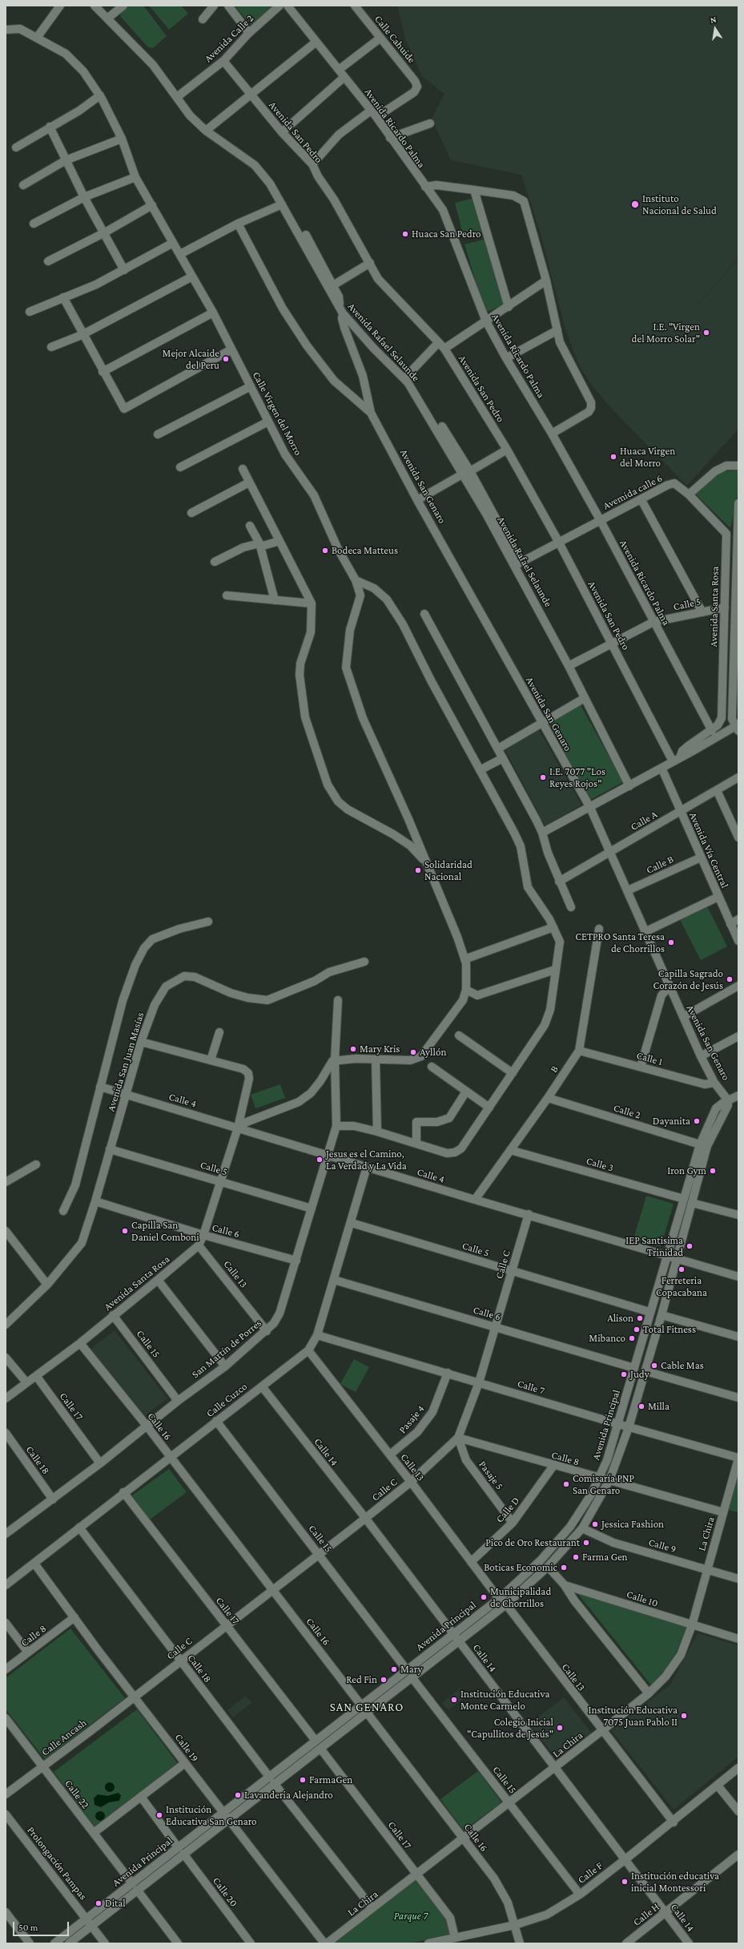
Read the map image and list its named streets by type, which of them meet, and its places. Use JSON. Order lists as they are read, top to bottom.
{
  "streets": {
    "street": [
      "Avenida Calle 2",
      "Calle Cahuide",
      "Avenida Ricardo Palma",
      "Avenida San Pedro",
      "Avenida Rafael Selaunde",
      "Calle Virgen del Morro",
      "Avenida San Genaro",
      "Avemida calle 6",
      "Calle 5",
      "Avenida Santa Rosa",
      "Calle A",
      "Avenida Vía Central",
      "Calle B",
      "Calle 1",
      "Avenida San Juan Masías",
      "B",
      "Calle 4",
      "Calle 2",
      "Calle 3",
      "Calle 6",
      "Calle C",
      "Calle 13",
      "Calle 15",
      "San Martín de Porres",
      "Calle 7",
      "Calle Cuzco",
      "Calle 17",
      "Pasaje 4",
      "Avenida Principal",
      "Calle 16",
      "Calle 14",
      "Calle 8",
      "Calle 18",
      "Pasaje 5",
      "Calle D",
      "La Chira",
      "Calle 9",
      "Calle 10",
      "Calle Ancash",
      "Calle 19",
      "Calle 22",
      "Prolongación Pampas",
      "Calle F",
      "Calle 20",
      "Calle H"
    ]
  },
  "crossings": [
    ["Avenida Calle 2", "Avenida San Pedro"],
    ["Avenida Calle 2", "Avenida Rafael Selaunde"],
    ["Calle Cahuide", "Avenida Ricardo Palma"],
    ["Avenida Ricardo Palma", "Avemida calle 6"],
    ["Avenida Ricardo Palma", "Calle 5"],
    ["Avenida Ricardo Palma", "Avenida Santa Rosa"],
    ["Avenida San Pedro", "Avemida calle 6"],
    ["Avenida San Pedro", "Calle 5"],
    ["Avenida Rafael Selaunde", "Avemida calle 6"],
    ["Avenida Rafael Selaunde", "Calle 5"],
    ["Avenida San Genaro", "Calle A"],
    ["Avenida San Genaro", "Calle B"],
    ["Avenida San Genaro", "Calle 1"],
    ["Avenida San Genaro", "Avenida Principal"],
    ["Avemida calle 6", "Avenida Santa Rosa"],
    ["Calle 5", "Avenida Santa Rosa"],
    ["Calle 5", "Avenida San Juan Masías"],
    ["Calle 5", "Calle C"],
    ["Calle 5", "San Martín de Porres"],
    ["Calle 5", "Calle Cuzco"],
    ["Calle 5", "Avenida Principal"],
    ["Avenida Santa Rosa", "Calle 4"],
    ["Avenida Santa Rosa", "Calle 6"],
    ["Avenida Santa Rosa", "Calle 13"],
    ["Avenida Santa Rosa", "Calle 15"],
    ["Avenida Santa Rosa", "Calle 17"],
    ["Avenida Santa Rosa", "Calle 16"],
    ["Calle A", "Avenida Vía Central"],
    ["Avenida Vía Central", "Calle B"],
    ["Calle 1", "B"],
    ["Avenida San Juan Masías", "Calle 4"],
    ["Avenida San Juan Masías", "Calle 6"],
    ["B", "Calle 4"],
    ["B", "Calle 2"],
    ["B", "Calle 3"],
    ["Calle 4", "Calle C"],
    ["Calle 4", "San Martín de Porres"],
    ["Calle 4", "Calle Cuzco"],
    ["Calle 4", "Avenida Principal"],
    ["Calle 2", "Avenida Principal"],
    ["Calle 3", "Avenida Principal"],
    ["Calle 6", "Calle C"],
    ["Calle 6", "San Martín de Porres"],
    ["Calle 6", "Calle Cuzco"],
    ["Calle 6", "Avenida Principal"],
    ["Calle C", "Calle 13"],
    ["Calle C", "Calle 15"],
    ["Calle C", "Calle 7"],
    ["Calle C", "Calle 17"],
    ["Calle C", "Calle 16"],
    ["Calle C", "Calle 14"],
    ["Calle C", "Calle 8"],
    ["Calle C", "Calle 18"],
    ["Calle C", "Pasaje 5"],
    ["Calle C", "Calle Ancash"],
    ["Calle C", "Calle 19"],
    ["Calle 13", "San Martín de Porres"],
    ["Calle 13", "Calle Cuzco"],
    ["Calle 13", "Pasaje 4"],
    ["Calle 13", "Avenida Principal"],
    ["Calle 13", "Calle D"],
    ["Calle 13", "La Chira"],
    ["Calle 13", "Calle F"],
    ["Calle 15", "San Martín de Porres"],
    ["Calle 15", "Calle Cuzco"],
    ["Calle 15", "Avenida Principal"],
    ["Calle 15", "La Chira"],
    ["Calle 15", "Calle F"],
    ["San Martín de Porres", "Calle 17"],
    ["San Martín de Porres", "Calle 16"],
    ["San Martín de Porres", "Calle 18"],
    ["Calle 7", "Calle Cuzco"],
    ["Calle 7", "Pasaje 4"],
    ["Calle 7", "Avenida Principal"],
    ["Calle 7", "La Chira"],
    ["Calle Cuzco", "Calle 17"],
    ["Calle Cuzco", "Calle 16"],
    ["Calle Cuzco", "Calle 14"],
    ["Calle Cuzco", "Calle 18"],
    ["Calle Cuzco", "Calle 19"],
    ["Calle 17", "Avenida Principal"],
    ["Calle 17", "La Chira"],
    ["Calle 17", "Calle F"],
    ["Avenida Principal", "Calle 16"],
    ["Avenida Principal", "Calle 14"],
    ["Avenida Principal", "Calle 8"],
    ["Avenida Principal", "Calle 18"],
    ["Avenida Principal", "Calle 9"],
    ["Avenida Principal", "Calle 10"],
    ["Avenida Principal", "Calle 19"],
    ["Avenida Principal", "Calle 22"],
    ["Avenida Principal", "Prolongación Pampas"],
    ["Avenida Principal", "Calle 20"],
    ["Calle 16", "La Chira"],
    ["Calle 16", "Calle F"],
    ["Calle 14", "La Chira"],
    ["Calle 14", "Calle F"],
    ["Calle 14", "Calle H"],
    ["Calle 8", "Pasaje 5"],
    ["Calle 8", "Calle D"],
    ["Calle 8", "La Chira"],
    ["Calle 8", "Calle 19"],
    ["Pasaje 5", "Calle D"],
    ["La Chira", "Calle 9"],
    ["La Chira", "Calle 10"],
    ["Calle Ancash", "Calle 19"],
    ["Calle Ancash", "Calle 22"]
  ],
  "districts": ["SAN GENARO"],
  "parks": ["Parque 7"],
  "places": [
    "Instituto Nacional de Salud",
    "Huaca San Pedro",
    "I.E. \"Virgen del Morro Solar\"",
    "Mejor Alcaide del Peru",
    "Huaca Virgen del Morro",
    "Bodeca Matteus",
    "I.E. 7077 \"Los Reyes Rojos\"",
    "Solidaridad Nacional",
    "CETPRO Santa Teresa de Chorrillos",
    "Capilla Sagrado Corazón de Jesús",
    "Mary Kris",
    "Ayllón",
    "Dayanita",
    "Jesus es el Camino, La Verdad y La Vida",
    "Iron Gym",
    "Capilla San Daniel Comboni",
    "IEP Santisima Trinidad",
    "Ferreteria Copacabana",
    "Alison",
    "Total Fitness",
    "Mibanco",
    "Cable Mas",
    "Judy",
    "Milla",
    "Comisaría PNP San Genaro",
    "Jessica Fashion",
    "Pico de Oro Restaurant",
    "Farma Gen",
    "Boticas Economic",
    "Municipalidad de Chorrillos",
    "Mary",
    "Red Fin",
    "Institución Educativa Monte Carmelo",
    "Institución Educativa 7075 Juan Pablo II",
    "Colegio Inicial \"Capullitos de Jesús\"",
    "FarmaGen",
    "Lavanderia Alejandro",
    "Institución Educativa San Genaro",
    "Institución educativa inicial Montessori",
    "Dital"
  ],
  "scale_bar": "50 m",
  "north": "top"
}
